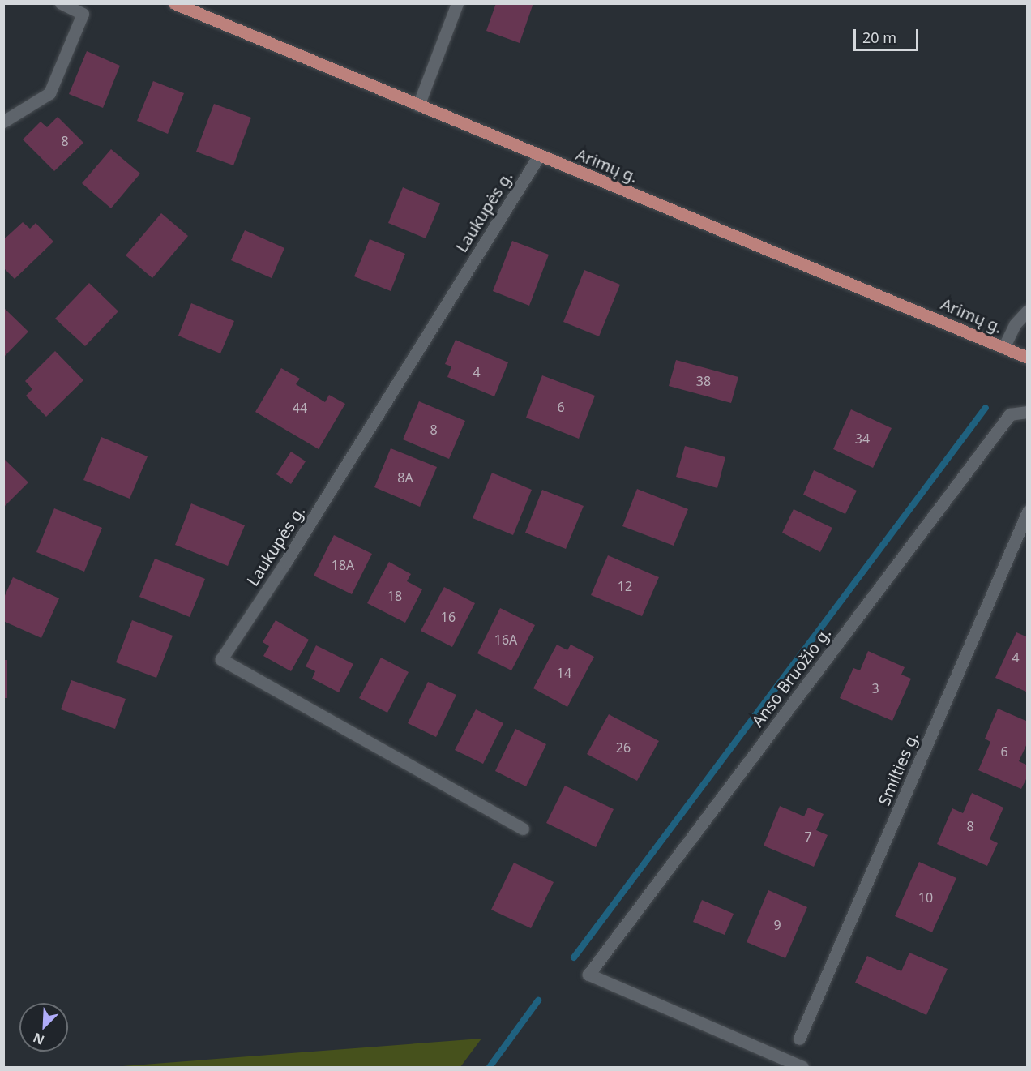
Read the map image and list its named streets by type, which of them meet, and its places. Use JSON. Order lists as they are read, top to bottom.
{
  "streets": {
    "main road": ["Arimų g."],
    "street": ["Laukupės g.", "Anso Bruožio g.", "Smilties g."]
  },
  "crossings": [
    ["Arimų g.", "Laukupės g."]
  ],
  "house_numbers": [
    "8",
    "4",
    "38",
    "6",
    "44",
    "8",
    "34",
    "8A",
    "18A",
    "12",
    "18",
    "16",
    "16A",
    "4",
    "14",
    "3",
    "26",
    "6",
    "8",
    "7",
    "10",
    "9"
  ],
  "scale_bar": "20 m",
  "north": "bottom left"
}
